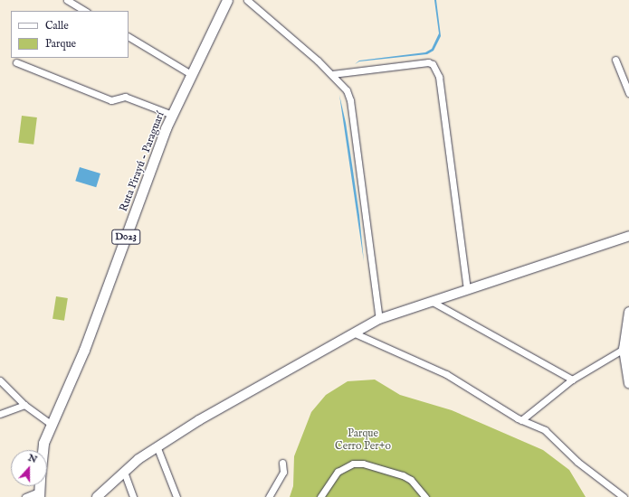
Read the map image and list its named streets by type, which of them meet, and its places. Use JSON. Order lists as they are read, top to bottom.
{
  "streets": {
    "main road": ["Ruta Pirayú - Paraguarí", "D023"]
  },
  "parks": ["Parque Cerro Per+o"],
  "legend": ["Calle", "Parque"],
  "north": "top"
}
